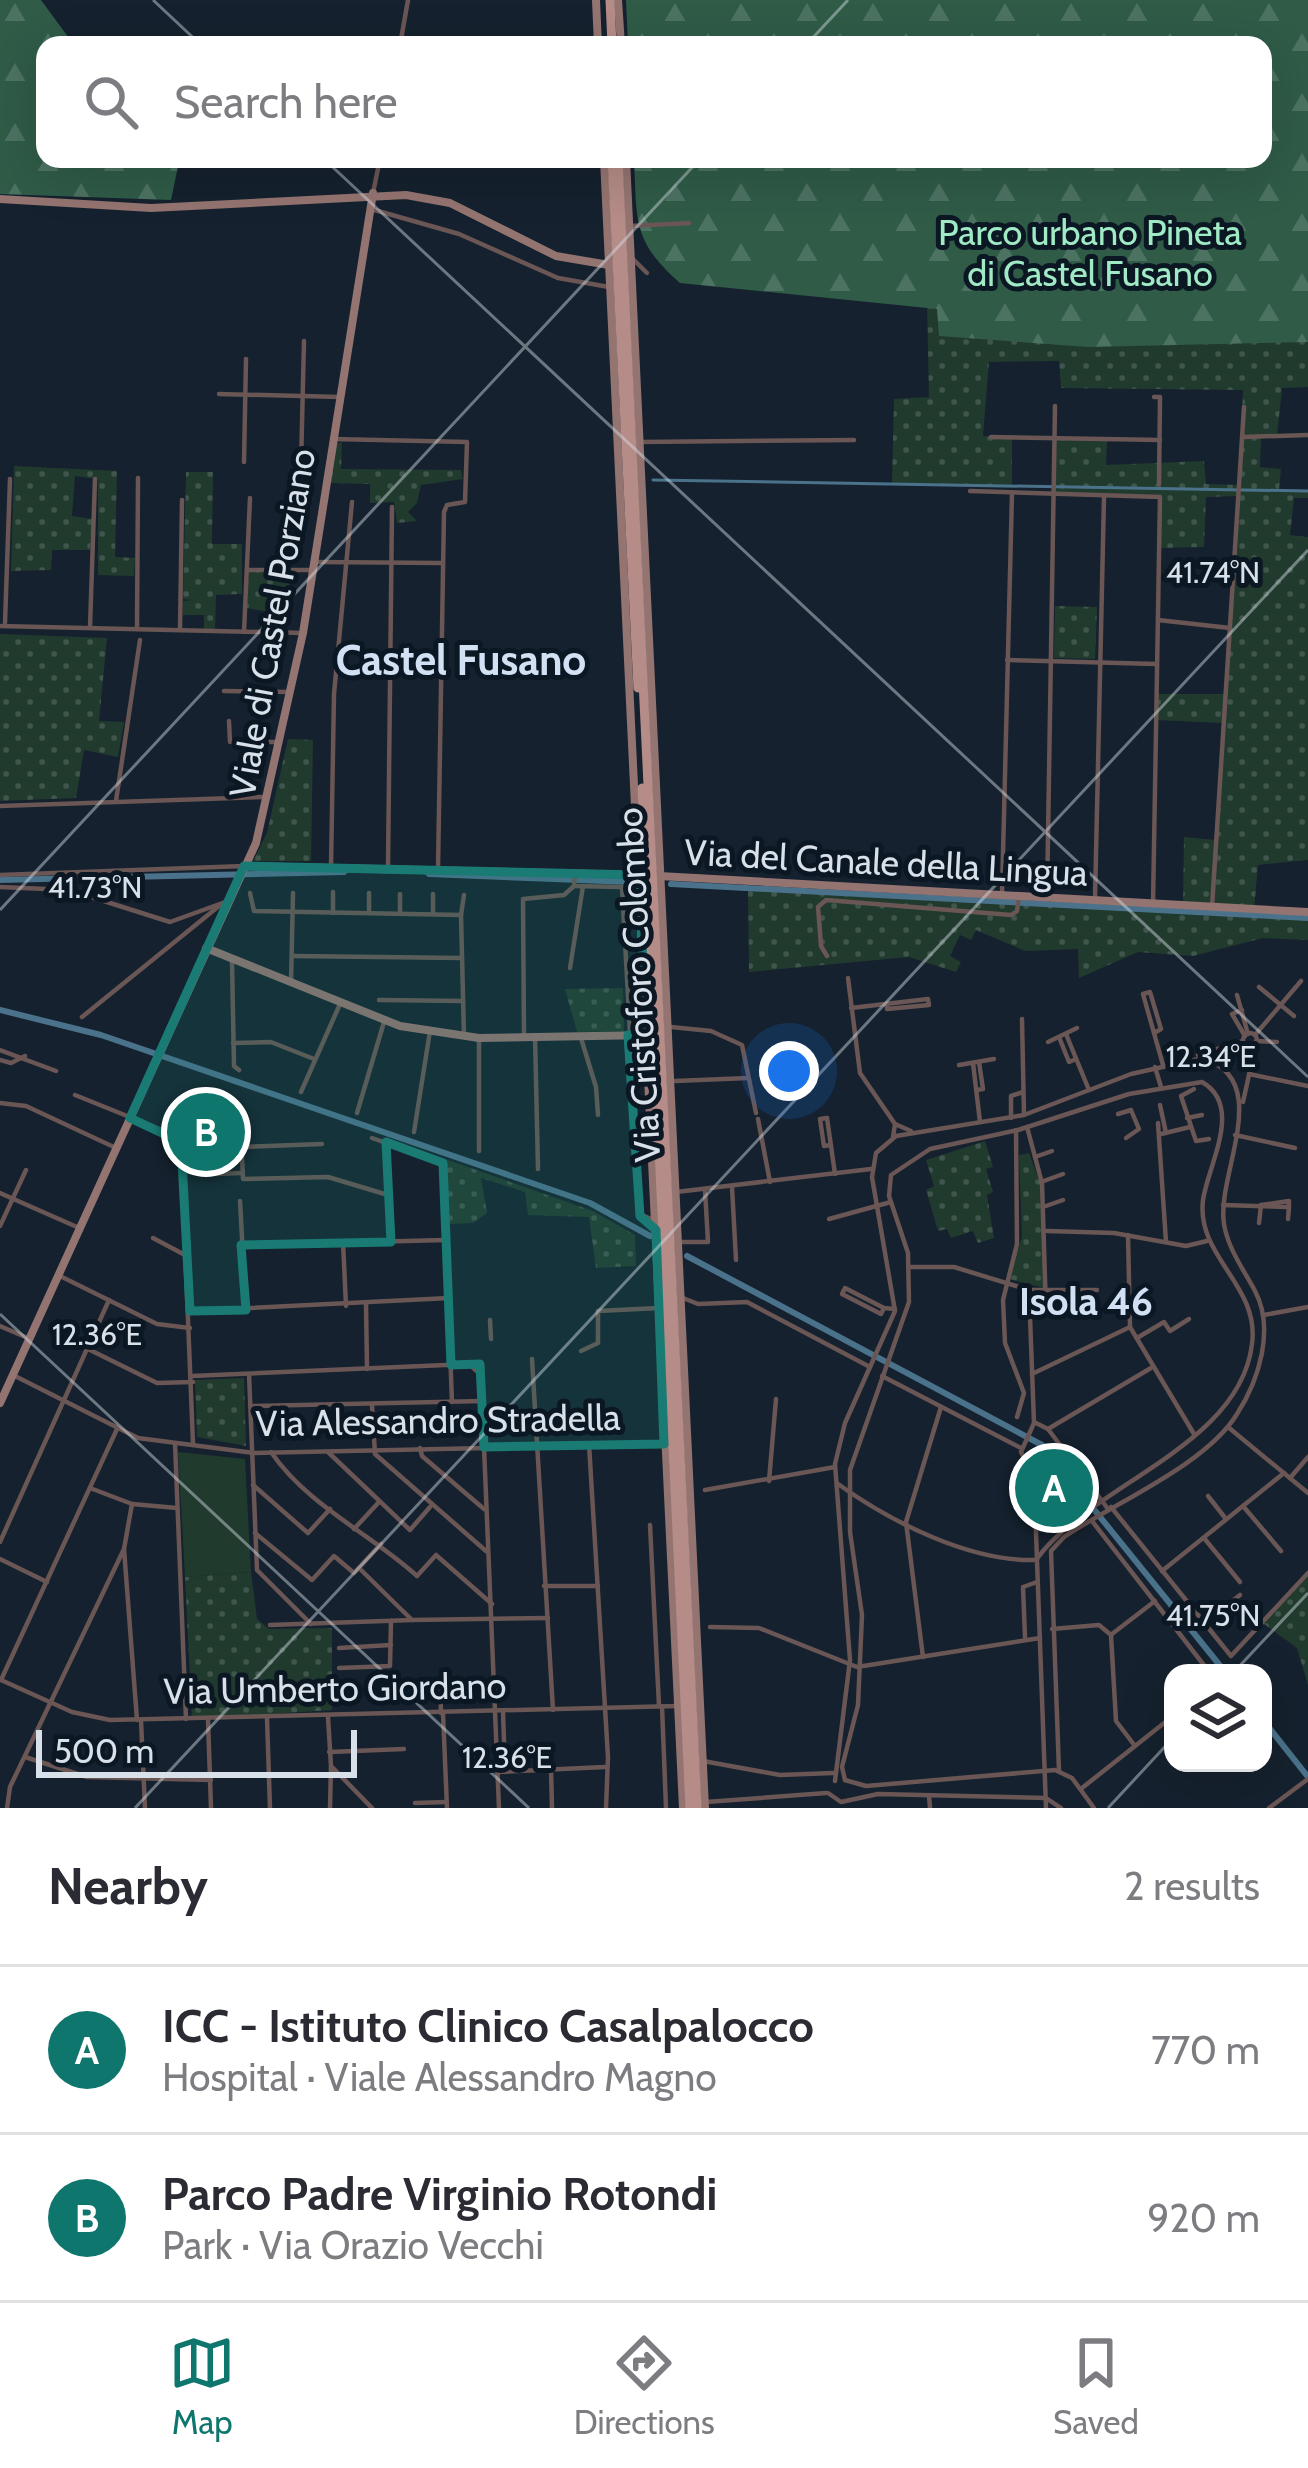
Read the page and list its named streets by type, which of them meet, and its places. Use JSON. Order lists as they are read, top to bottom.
{
  "streets": {
    "main road": ["Via Cristoforo Colombo"],
    "street": [
      "Viale di Castel Porziano",
      "Via del Canale della Lingua",
      "Via Alessandro Stradella",
      "Via Umberto Giordano"
    ]
  },
  "crossings": [
    ["Viale di Castel Porziano", "Via del Canale della Lingua"],
    ["Viale di Castel Porziano", "Via Alessandro Stradella"],
    ["Via del Canale della Lingua", "Via Cristoforo Colombo"],
    ["Via Cristoforo Colombo", "Via Alessandro Stradella"],
    ["Via Cristoforo Colombo", "Via Umberto Giordano"]
  ],
  "districts": ["Castel Fusano", "Isola 46"],
  "parks": ["Parco urbano Pineta di Castel Fusano"],
  "scale_bar": "500 m",
  "page": {
    "search": "Search here",
    "pins": ["B", "A"],
    "scale": "500 m",
    "heading": ["Nearby", "2 results"],
    "list": [
      {
        "mark": "A",
        "name": "ICC - Istituto Clinico Casalpalocco",
        "note": "Hospital · Viale Alessandro Magno",
        "value": "770 m"
      },
      {
        "mark": "B",
        "name": "Parco Padre Virginio Rotondi",
        "note": "Park · Via Orazio Vecchi",
        "value": "920 m"
      }
    ],
    "nav": ["Map", "Directions", "Saved"]
  },
  "coordinates": [
    "41.74°N",
    "41.73°N",
    "12.34°E",
    "12.36°E",
    "41.75°N"
  ]
}
